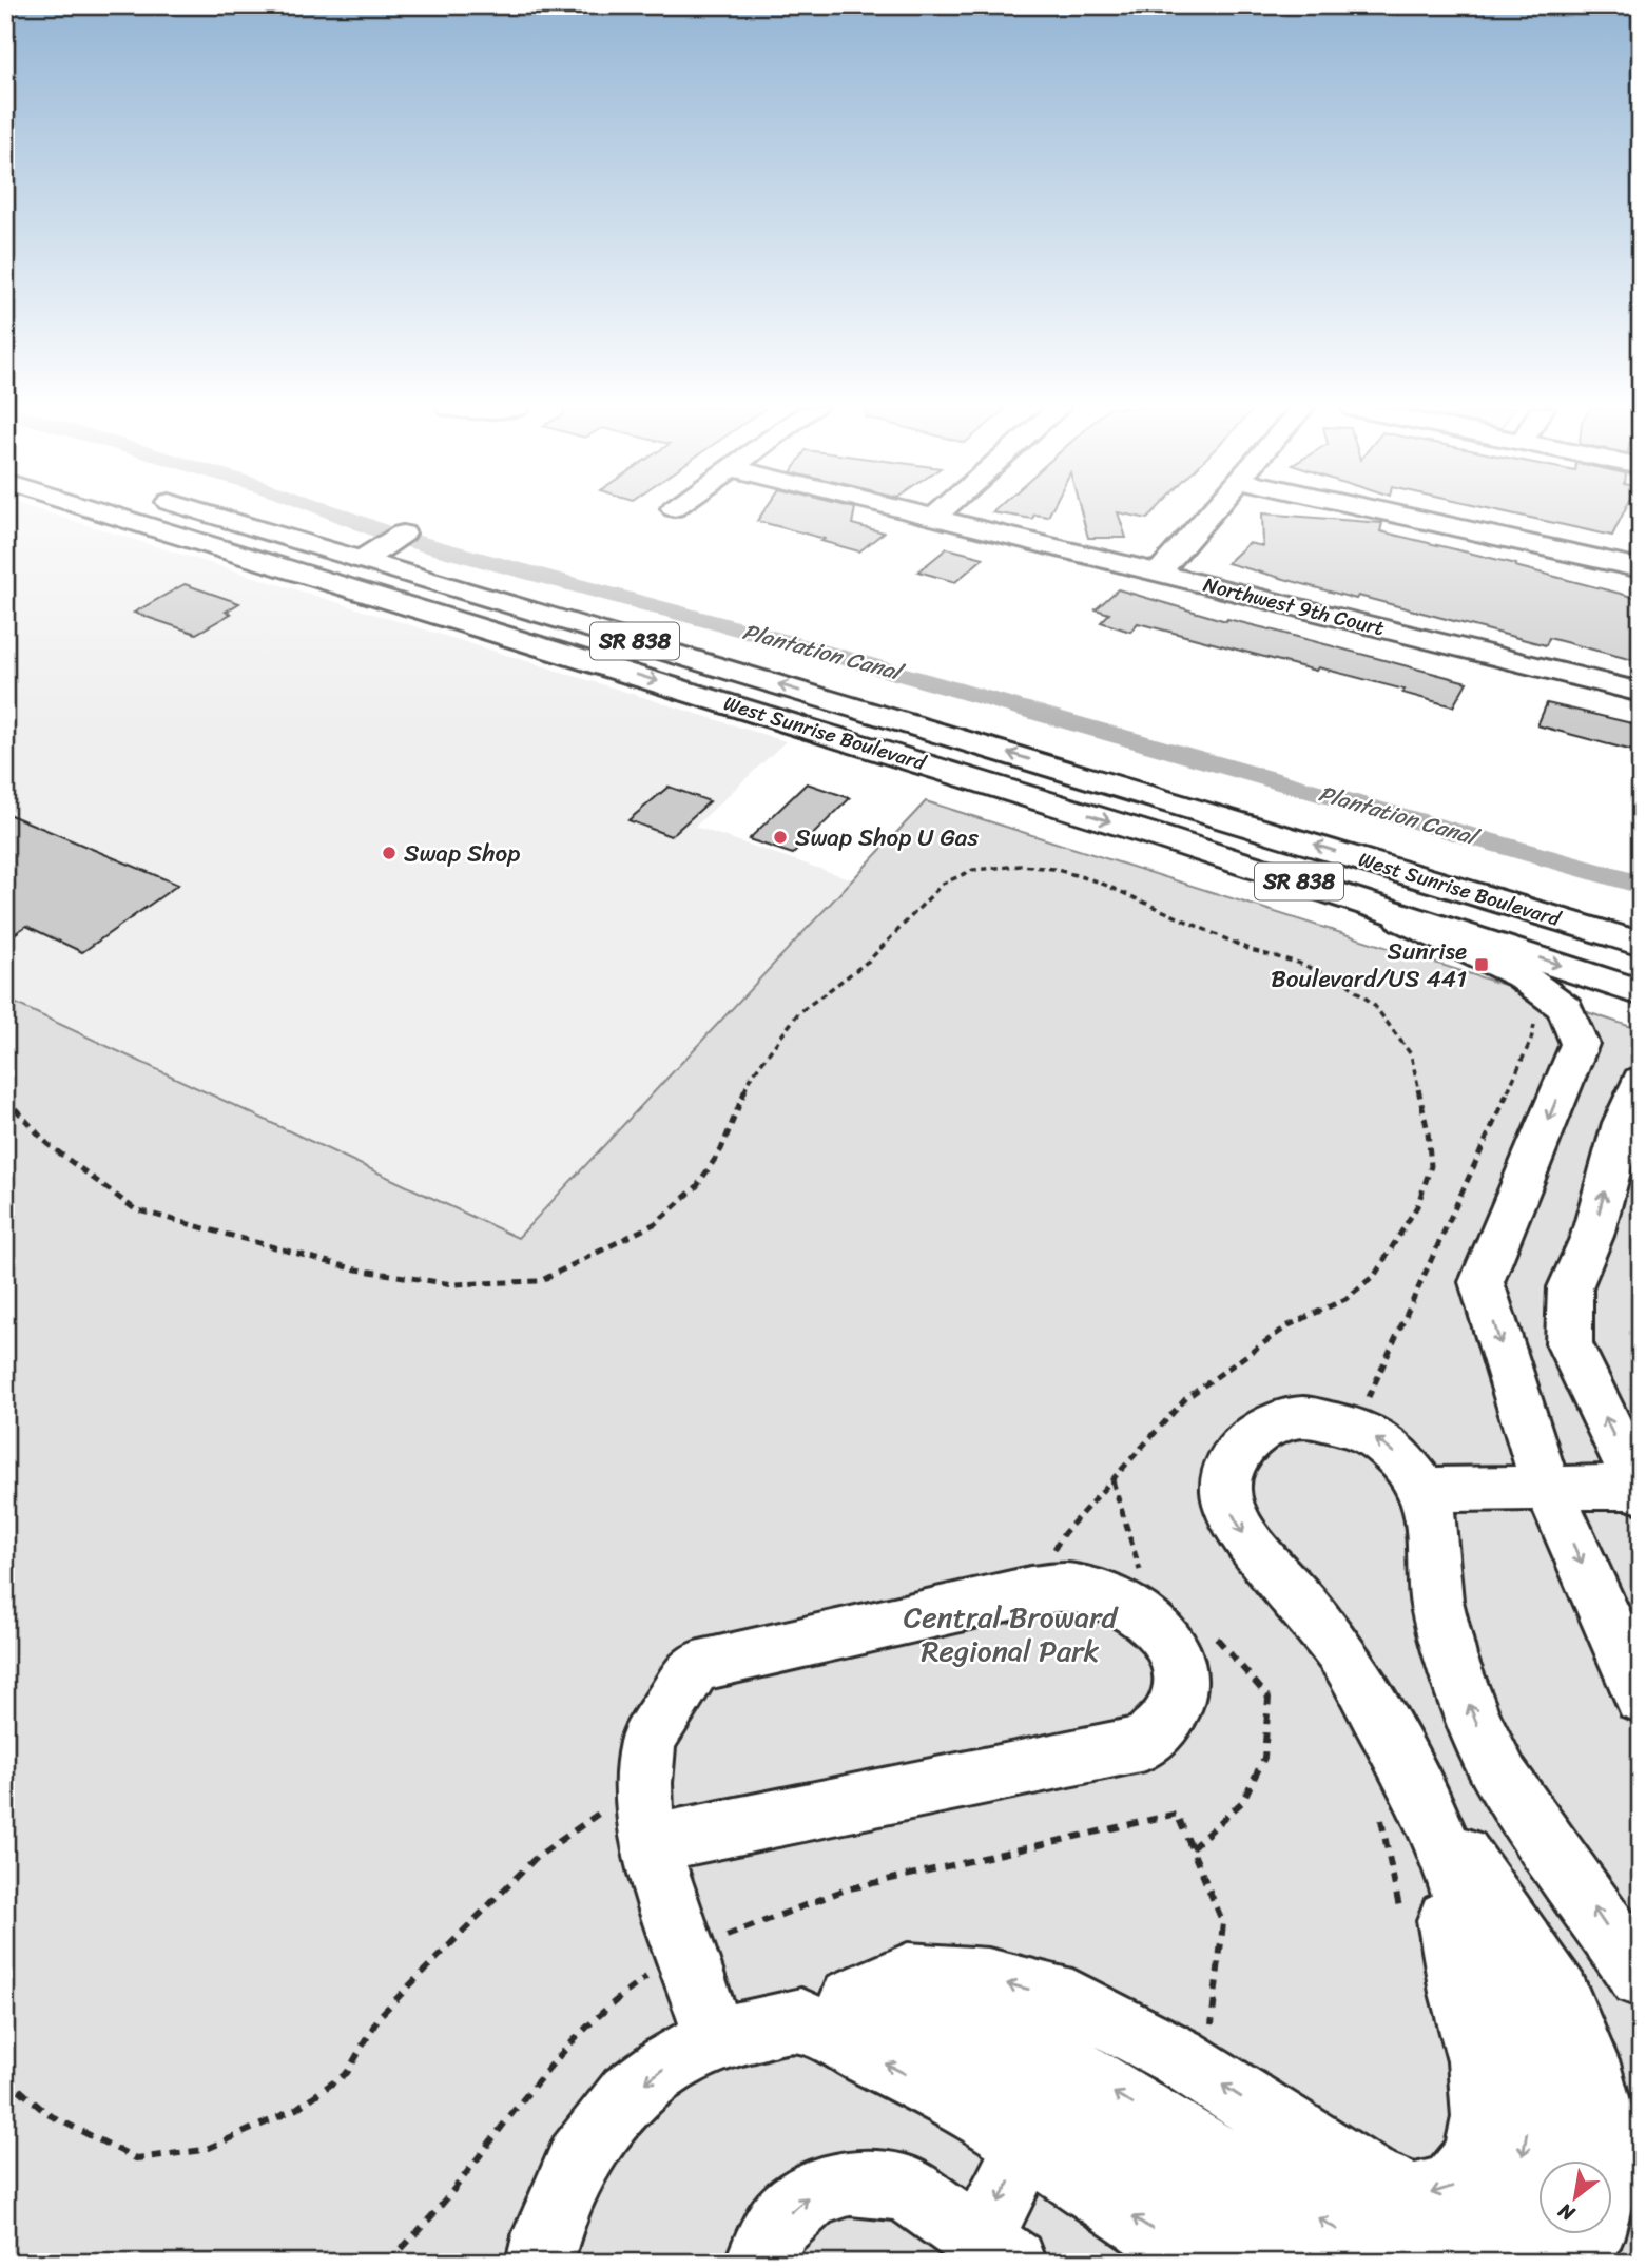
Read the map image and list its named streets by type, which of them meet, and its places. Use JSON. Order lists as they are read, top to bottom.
{
  "streets": {
    "main road": ["Northwest 9th Court", "SR 838", "West Sunrise Boulevard"]
  },
  "water": ["Plantation Canal"],
  "parks": ["Central Broward Regional Park"],
  "places": {
    "other": ["Swap Shop U Gas", "Swap Shop"],
    "transit": ["Sunrise Boulevard/US 441"]
  },
  "north": "bottom left"
}
